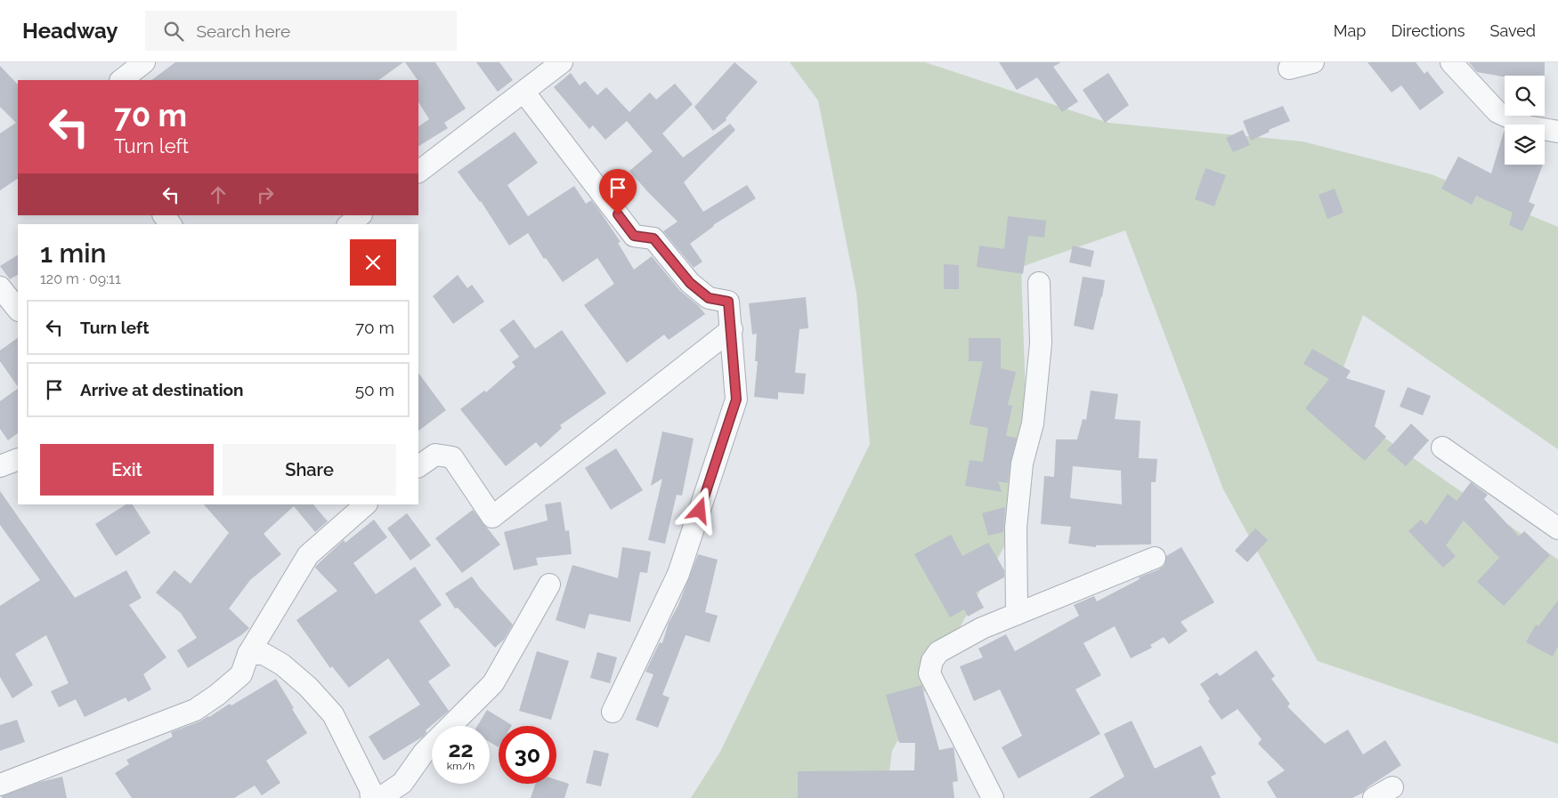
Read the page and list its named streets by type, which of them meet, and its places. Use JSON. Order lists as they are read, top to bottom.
{
  "page": {
    "header": "Headway",
    "search": "Search here",
    "nav": ["Map", "Directions", "Saved"],
    "turn": ["70 m", "Turn left"],
    "heading": ["1 min", "120 m · 09:11"],
    "list": [
      {
        "name": "Turn left",
        "value": "70 m"
      },
      {
        "name": "Arrive at destination",
        "value": "50 m"
      }
    ],
    "buttons": ["Exit", "Share"],
    "speed": "22 km/h",
    "limit": "30"
  }
}
